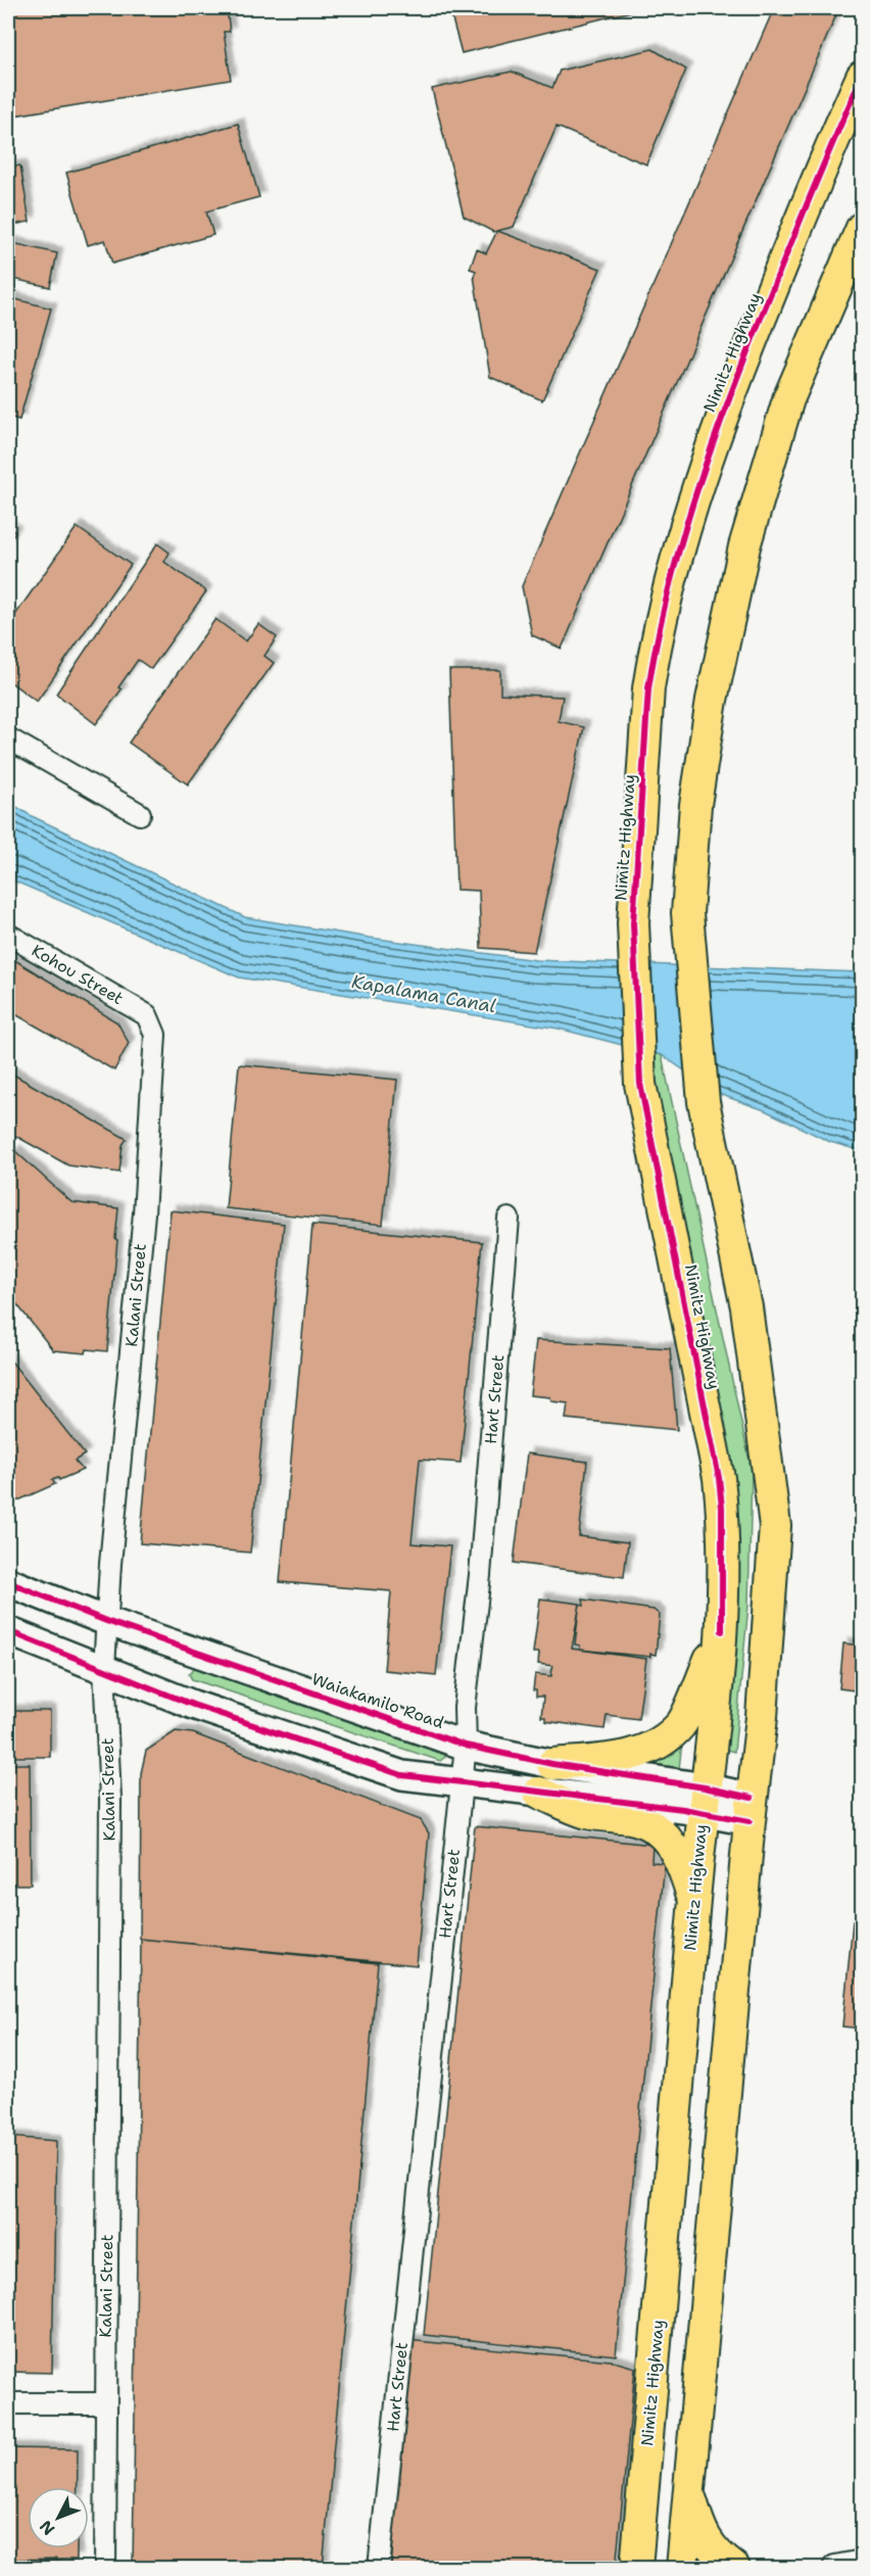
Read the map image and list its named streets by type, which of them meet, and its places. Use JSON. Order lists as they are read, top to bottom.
{
  "streets": {
    "main road": ["Nimitz Highway", "Waiakamilo Road"],
    "street": ["Kohou Street", "Kalani Street", "Hart Street"]
  },
  "crossings": [
    ["Nimitz Highway", "Waiakamilo Road"],
    ["Kohou Street", "Kalani Street"],
    ["Kalani Street", "Waiakamilo Road"],
    ["Hart Street", "Waiakamilo Road"]
  ],
  "water": ["Kapalama Canal"],
  "north": "bottom left"
}
